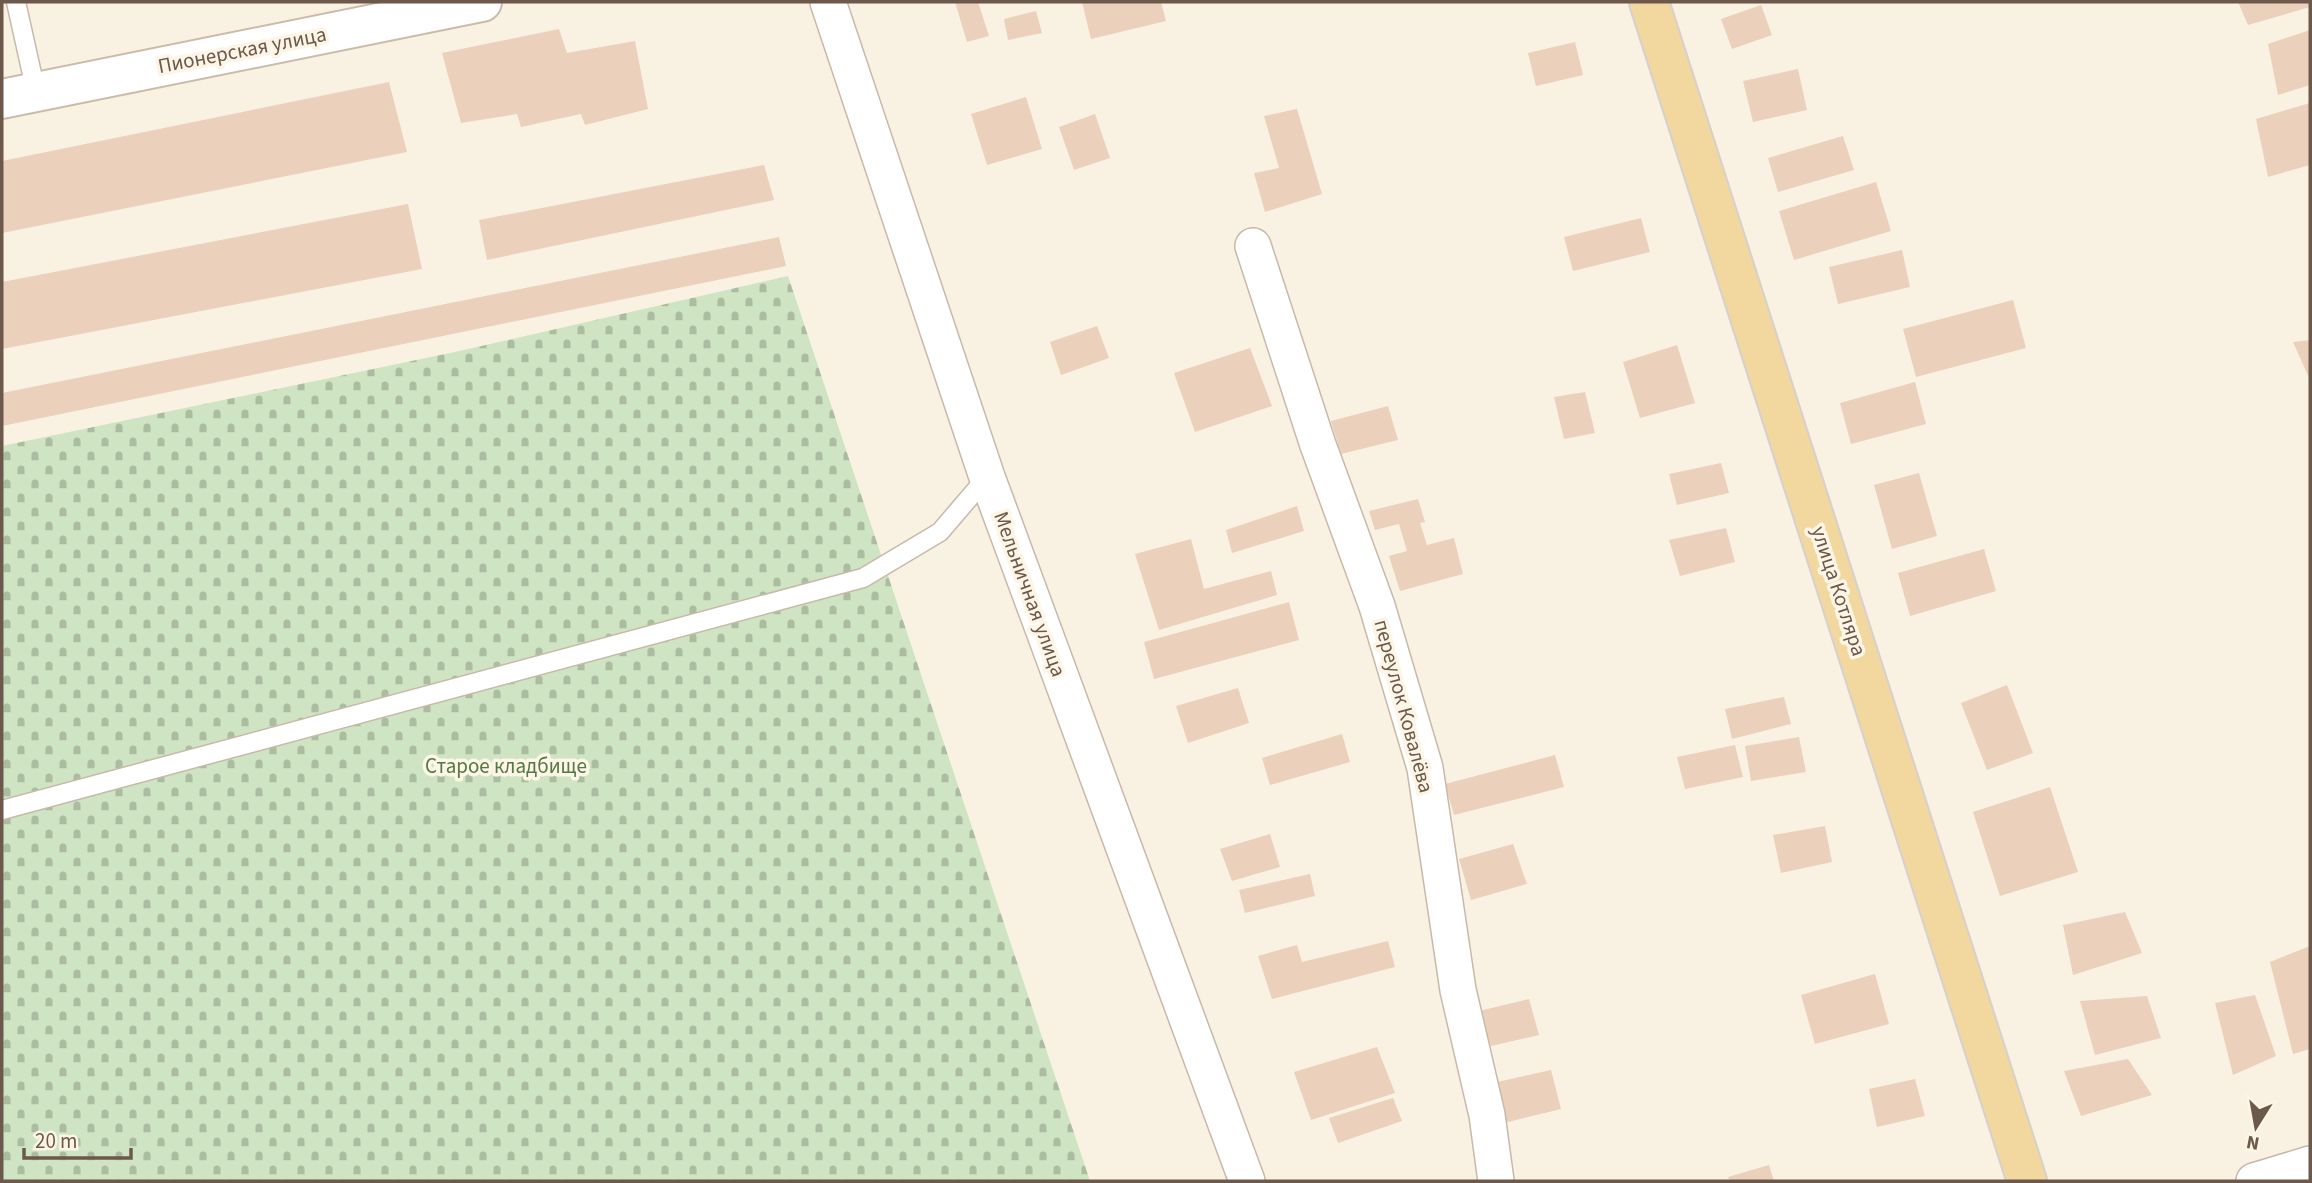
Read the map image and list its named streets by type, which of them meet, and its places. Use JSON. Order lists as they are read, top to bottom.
{
  "streets": {
    "main road": ["улица Котляра"],
    "street": ["Пионерская улица", "Мельничная улица", "переулок Ковалёва"]
  },
  "parks": ["Старое кладбище"],
  "scale_bar": "20 m",
  "north": "bottom"
}
